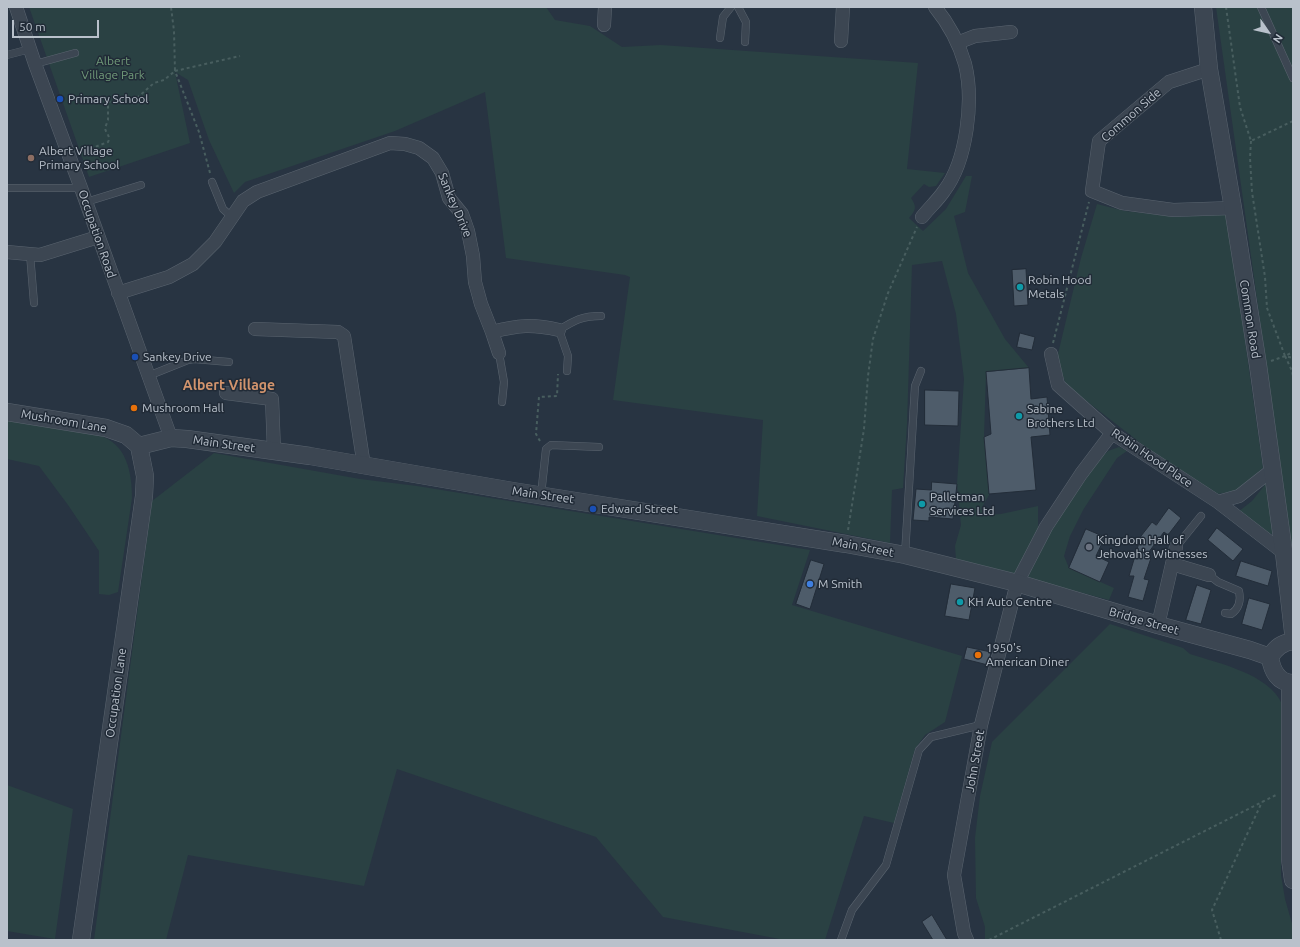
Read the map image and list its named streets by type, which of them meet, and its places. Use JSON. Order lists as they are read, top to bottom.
{
  "streets": {
    "street": [
      "Common Side",
      "Sankey Drive",
      "Occupation Road",
      "Common Road",
      "Mushroom Lane",
      "Main Street",
      "Robin Hood Place",
      "Bridge Street",
      "Occupation Lane",
      "John Street"
    ]
  },
  "crossings": [
    ["Common Side", "Common Road"],
    ["Sankey Drive", "Occupation Road"],
    ["Occupation Road", "Main Street"],
    ["Common Road", "Robin Hood Place"],
    ["Mushroom Lane", "Main Street"],
    ["Mushroom Lane", "Occupation Lane"],
    ["Main Street", "Bridge Street"],
    ["Main Street", "Occupation Lane"],
    ["Main Street", "John Street"],
    ["Robin Hood Place", "John Street"],
    ["Bridge Street", "John Street"]
  ],
  "districts": ["Albert Village"],
  "parks": ["Albert Village Park"],
  "places": [
    "Primary School",
    "Albert Village Primary School",
    "Robin Hood Metals",
    "Sankey Drive",
    "Mushroom Hall",
    "Sabine Brothers Ltd",
    "Palletman Services Ltd",
    "Edward Street",
    "Kingdom Hall of Jehovah's Witnesses",
    "M Smith",
    "KH Auto Centre",
    "1950's American Diner"
  ],
  "scale_bar": "50 m",
  "north": "bottom right"
}
